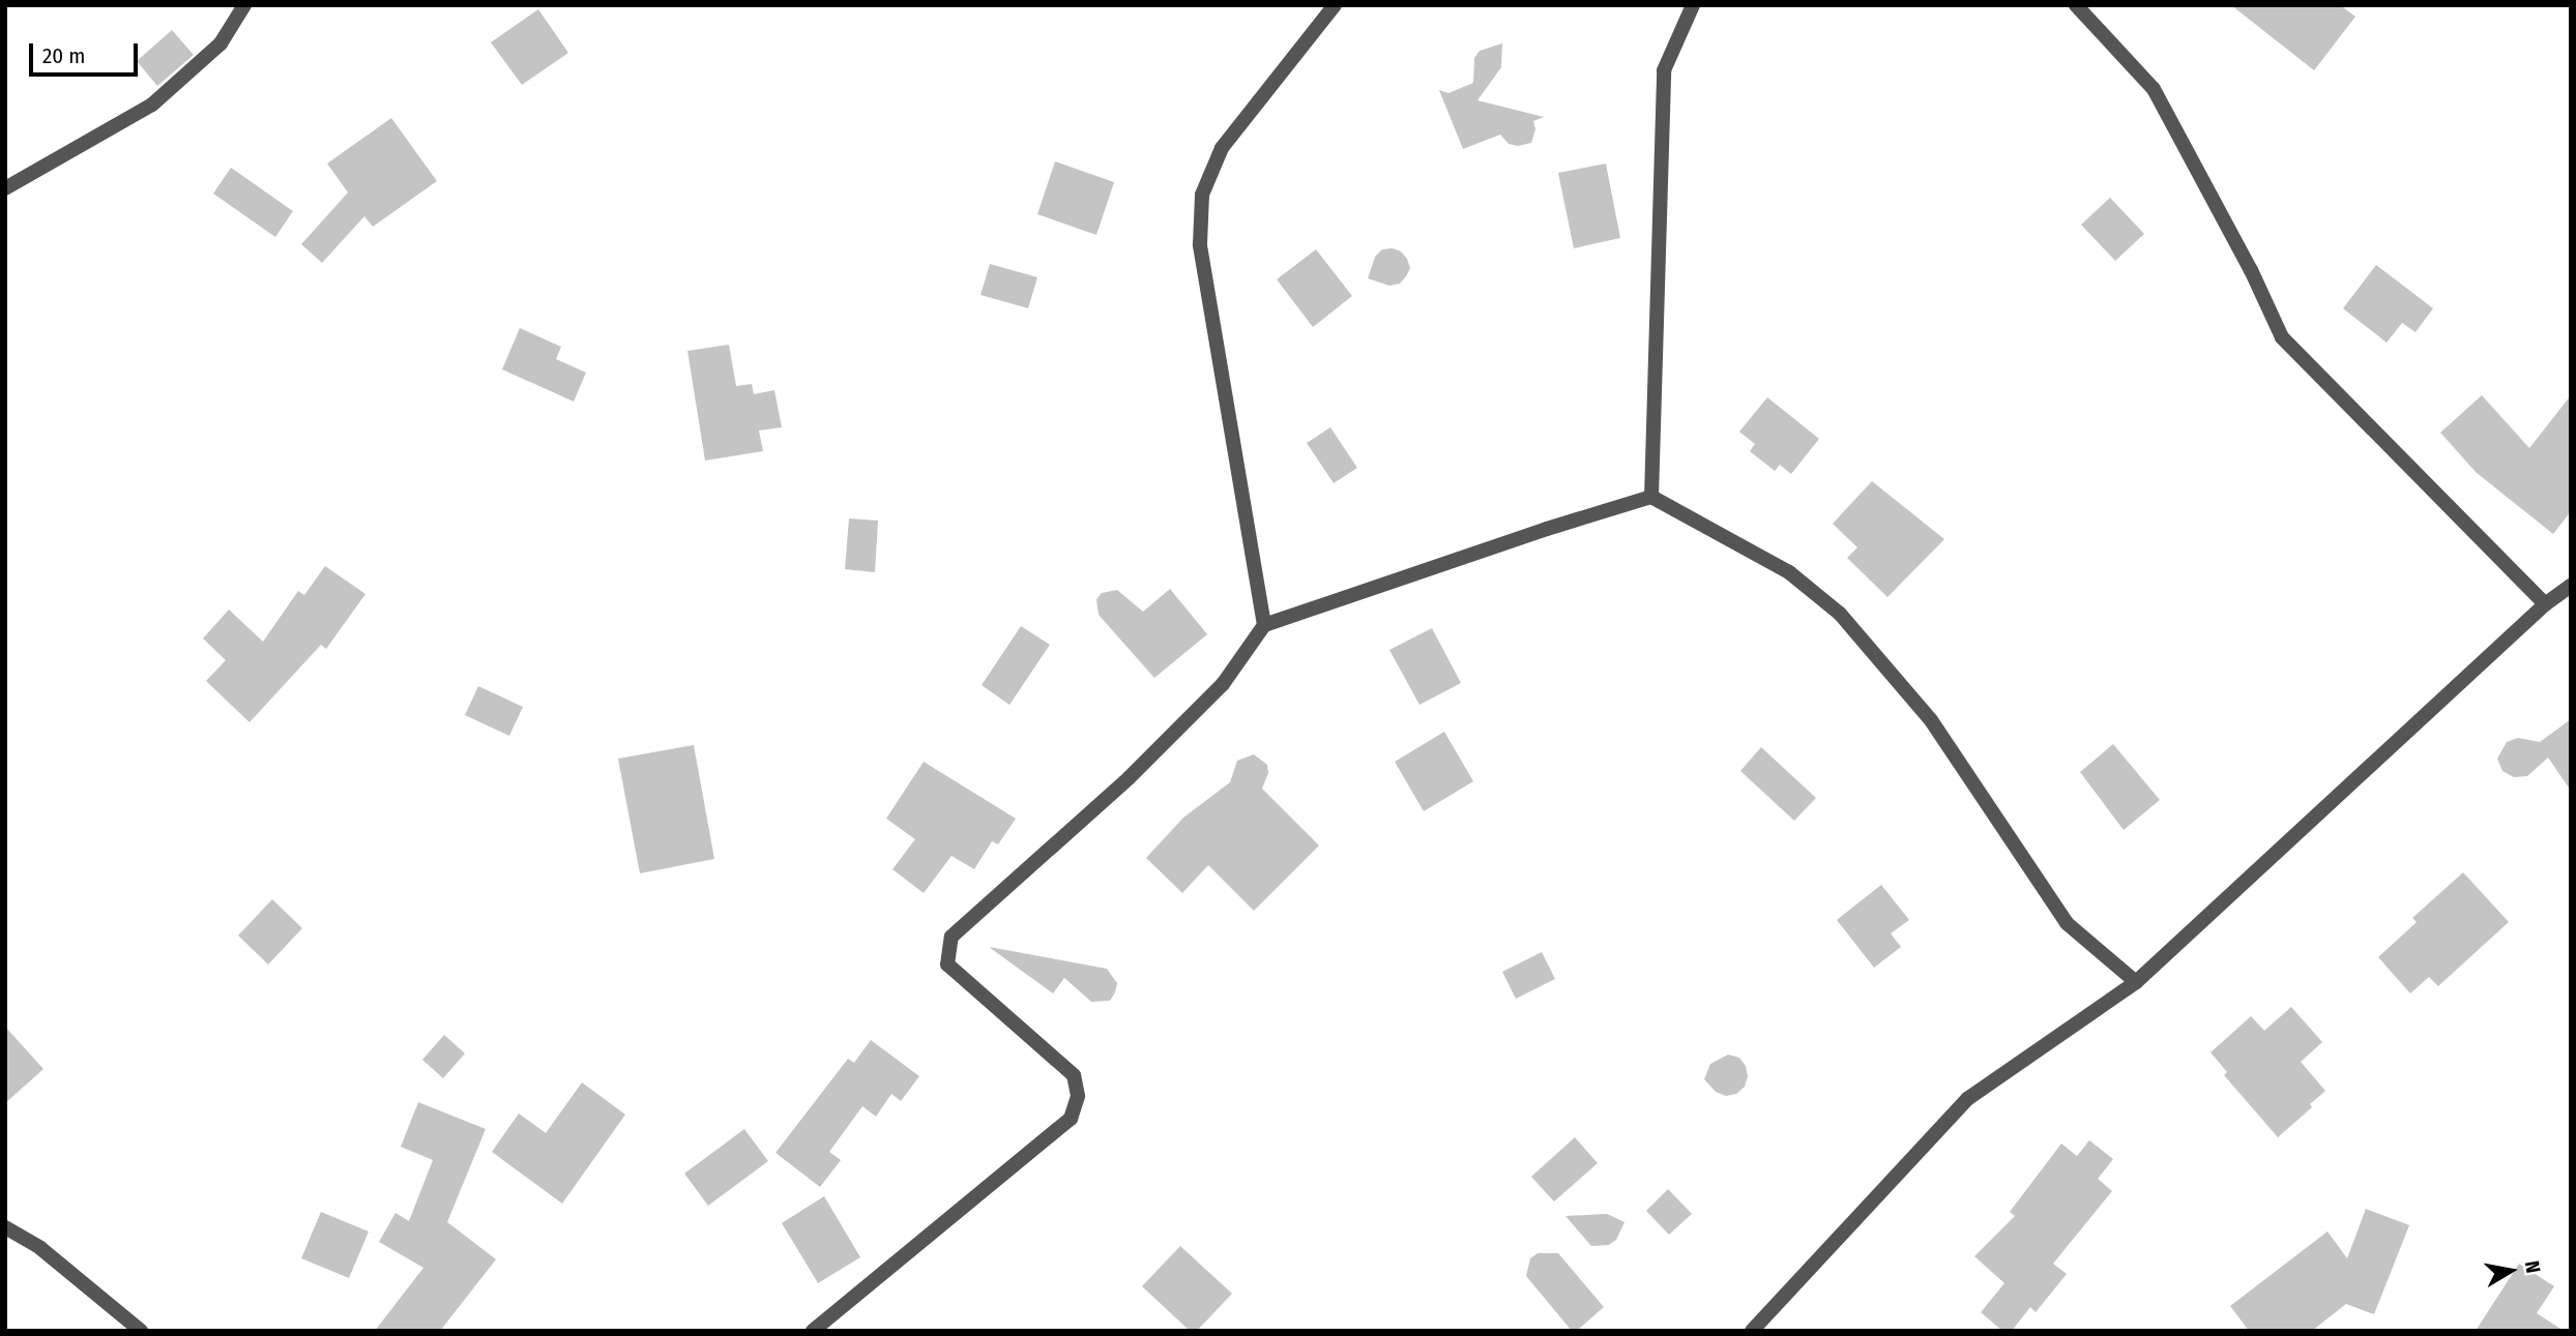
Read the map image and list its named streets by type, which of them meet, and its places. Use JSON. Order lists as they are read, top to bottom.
{
  "scale_bar": "20 m",
  "north": "right"
}
